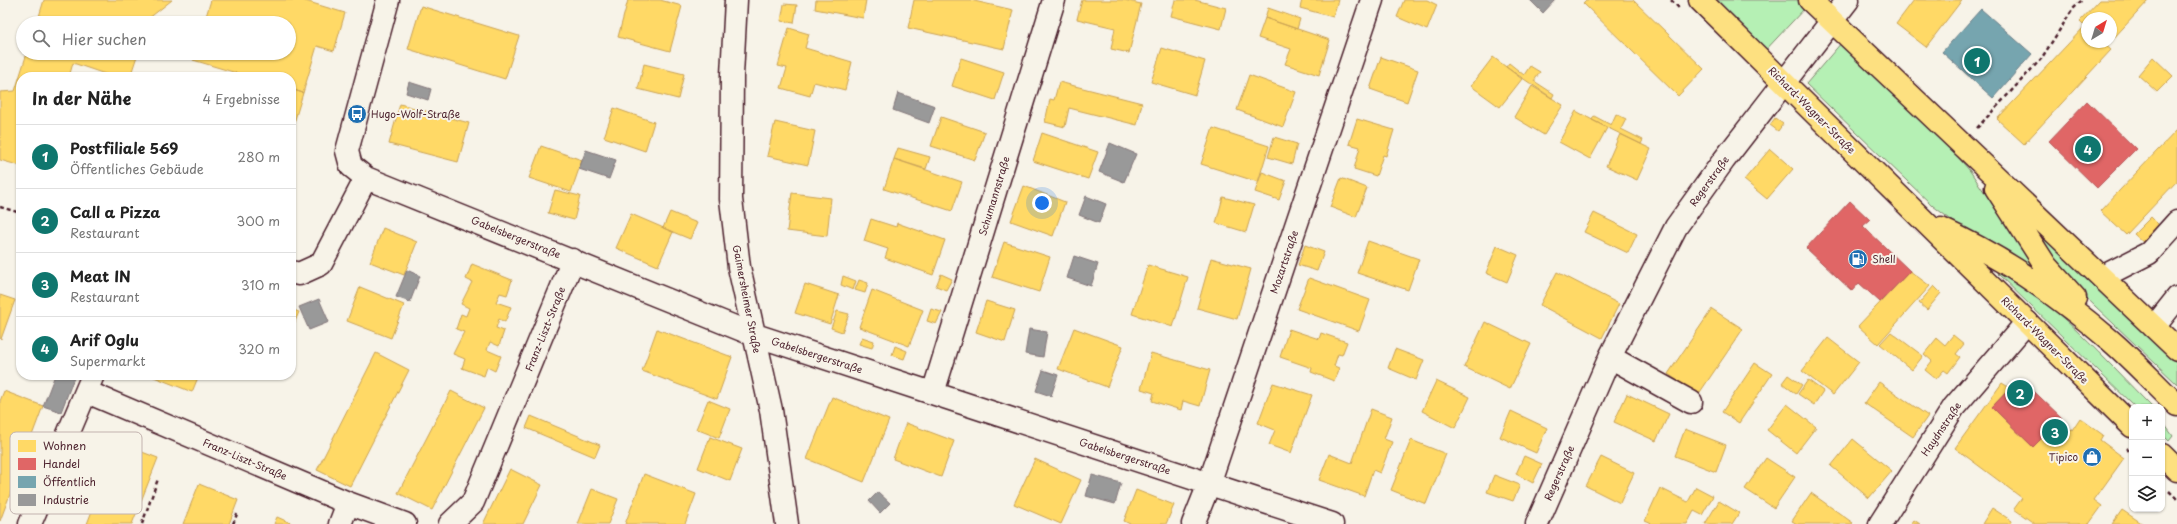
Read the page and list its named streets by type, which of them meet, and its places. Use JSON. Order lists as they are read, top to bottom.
{
  "streets": {
    "main road": ["Richard-Wagner-Straße"],
    "street": [
      "Regerstraße",
      "Schumannstraße",
      "Gabelsbergerstraße",
      "Mozartstraße",
      "Gaimersheimer Straße",
      "Franz-Liszt-Straße",
      "Haydnstraße"
    ]
  },
  "crossings": [
    ["Richard-Wagner-Straße", "Regerstraße"],
    ["Richard-Wagner-Straße", "Haydnstraße"],
    ["Schumannstraße", "Gabelsbergerstraße"],
    ["Gabelsbergerstraße", "Mozartstraße"],
    ["Gabelsbergerstraße", "Gaimersheimer Straße"],
    ["Gabelsbergerstraße", "Franz-Liszt-Straße"]
  ],
  "places": {
    "bus stop": ["Hugo-Wolf-Straße"],
    "fuel station": ["Shell"],
    "shop": ["Tipico"]
  },
  "legend": [
    "Wohnen",
    "Handel",
    "Öffentlich",
    "Industrie"
  ],
  "north": "top right",
  "page": {
    "search": "Hier suchen",
    "pins": [
      "1",
      "4",
      "2",
      "3"
    ],
    "heading": ["In der Nähe", "4 Ergebnisse"],
    "list": [
      {
        "mark": "1",
        "name": "Postfiliale 569",
        "note": "Öffentliches Gebäude",
        "value": "280 m"
      },
      {
        "mark": "2",
        "name": "Call a Pizza",
        "note": "Restaurant",
        "value": "300 m"
      },
      {
        "mark": "3",
        "name": "Meat IN",
        "note": "Restaurant",
        "value": "310 m"
      },
      {
        "mark": "4",
        "name": "Arif Oglu",
        "note": "Supermarkt",
        "value": "320 m"
      }
    ],
    "map_buttons": ["+", "−"]
  }
}
